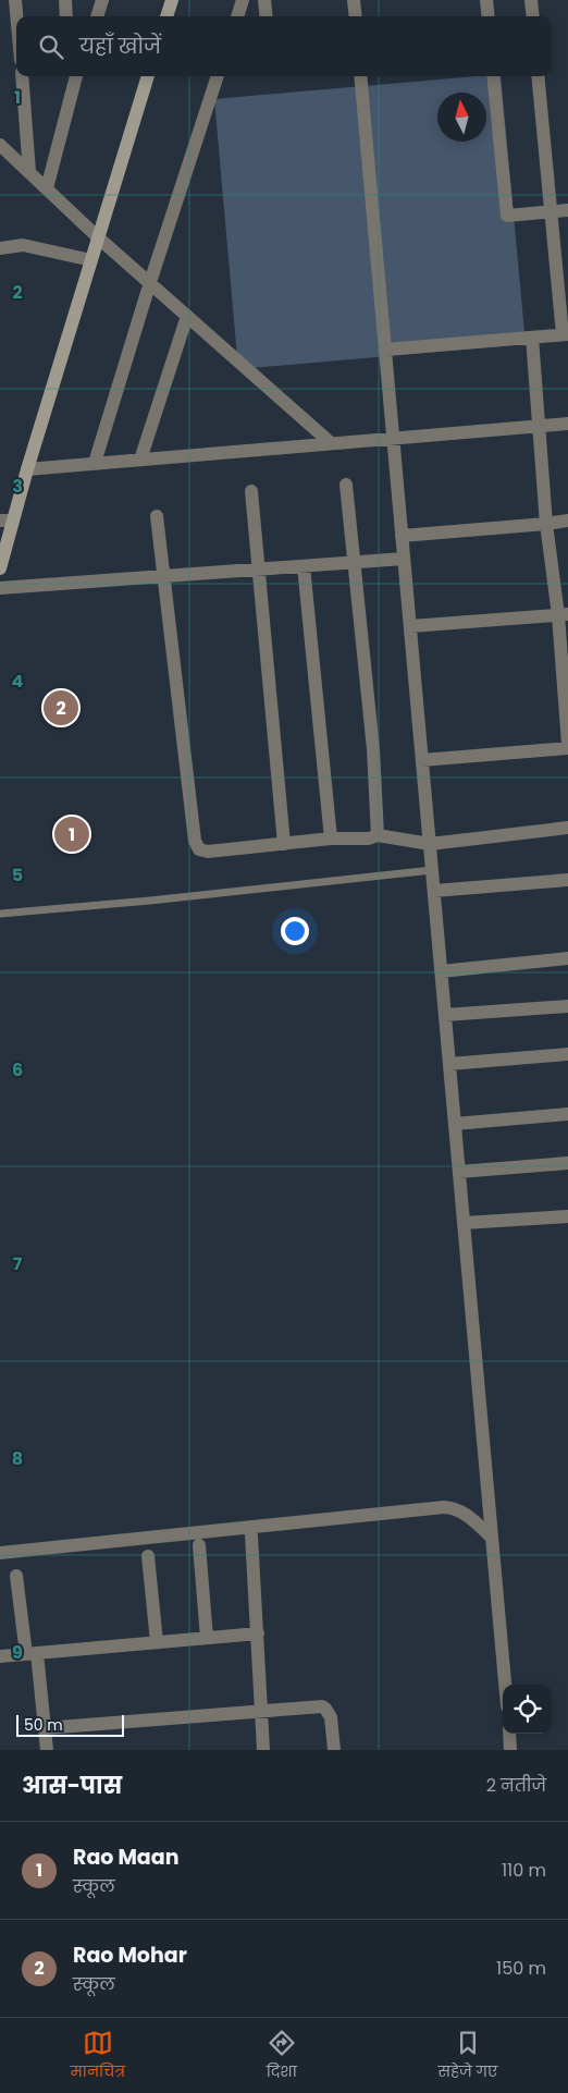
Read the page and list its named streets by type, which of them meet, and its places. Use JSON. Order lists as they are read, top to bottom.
{
  "scale_bar": "50 m",
  "north": "top",
  "page": {
    "search": "यहाँ खोजें",
    "pins": ["2", "1"],
    "scale": "50 m",
    "heading": ["आस-पास", "2 नतीजे"],
    "list": [
      {
        "mark": "1",
        "name": "Rao Maan",
        "note": "स्कूल",
        "value": "110 m"
      },
      {
        "mark": "2",
        "name": "Rao Mohar",
        "note": "स्कूल",
        "value": "150 m"
      }
    ],
    "nav": ["मानचित्र", "दिशा", "सहेजे गए"]
  },
  "grid": {
    "rows": [
      "1",
      "2",
      "3",
      "4",
      "5",
      "6",
      "7",
      "8",
      "9"
    ]
  }
}
